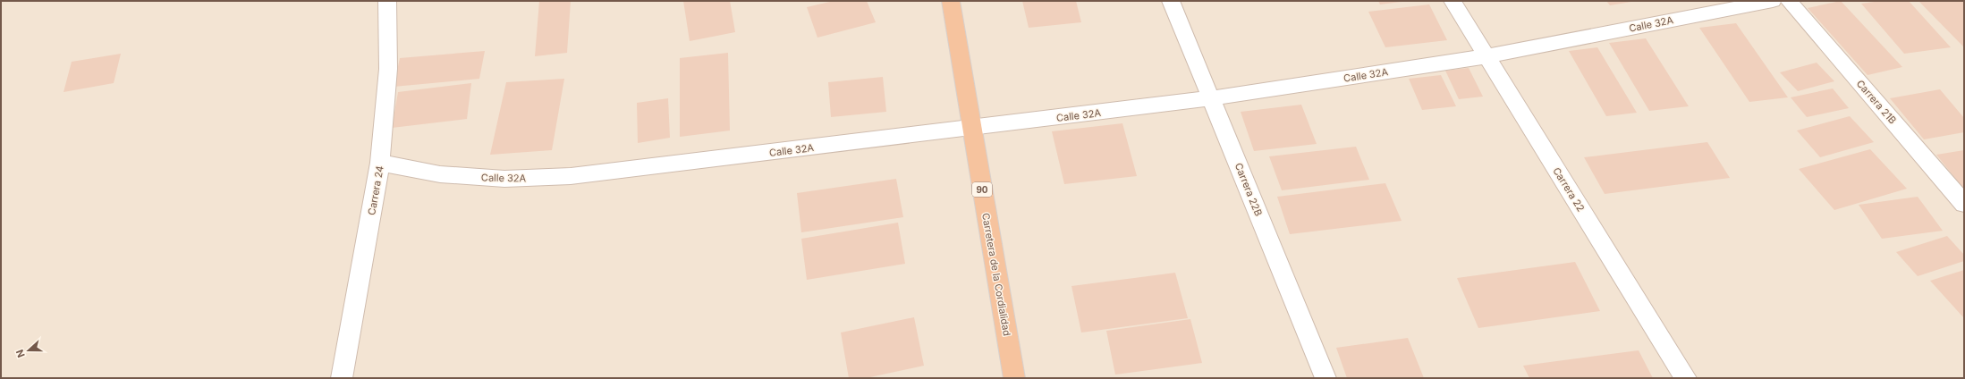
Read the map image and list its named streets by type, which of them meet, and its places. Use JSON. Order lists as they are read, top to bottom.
{
  "streets": {
    "highway": ["90", "Carretera de la Cordialidad"],
    "street": [
      "Calle 32A",
      "Carrera 21B",
      "Carrera 22B",
      "Carrera 22",
      "Carrera 24"
    ]
  },
  "crossings": [
    ["Calle 32A", "Carrera 22B"],
    ["Calle 32A", "Carrera 22"],
    ["Calle 32A", "Carrera 24"],
    ["Calle 32A", "Carretera de la Cordialidad"]
  ],
  "north": "left"
}
